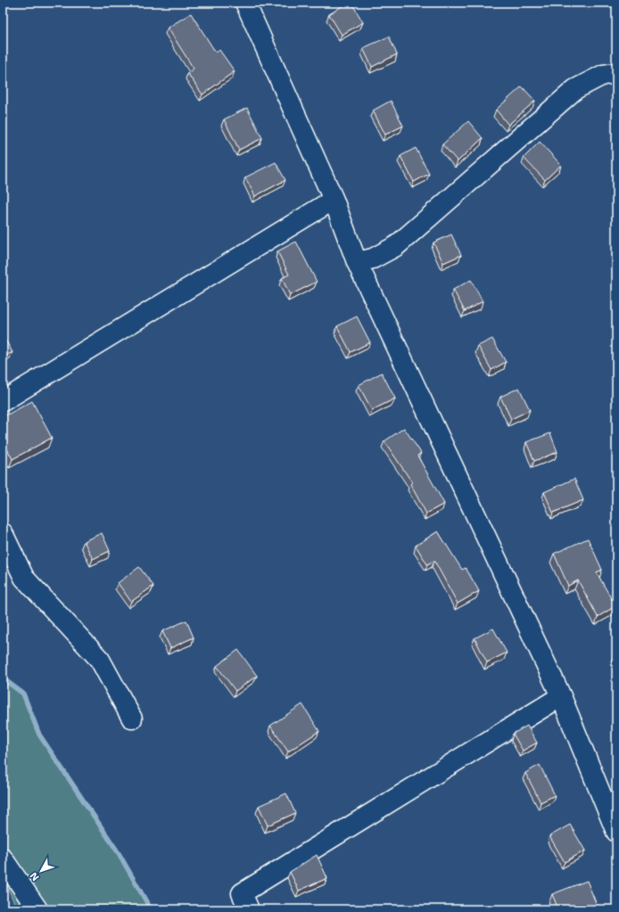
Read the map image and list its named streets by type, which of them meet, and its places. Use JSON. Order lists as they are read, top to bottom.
{
  "north": "bottom left"
}
